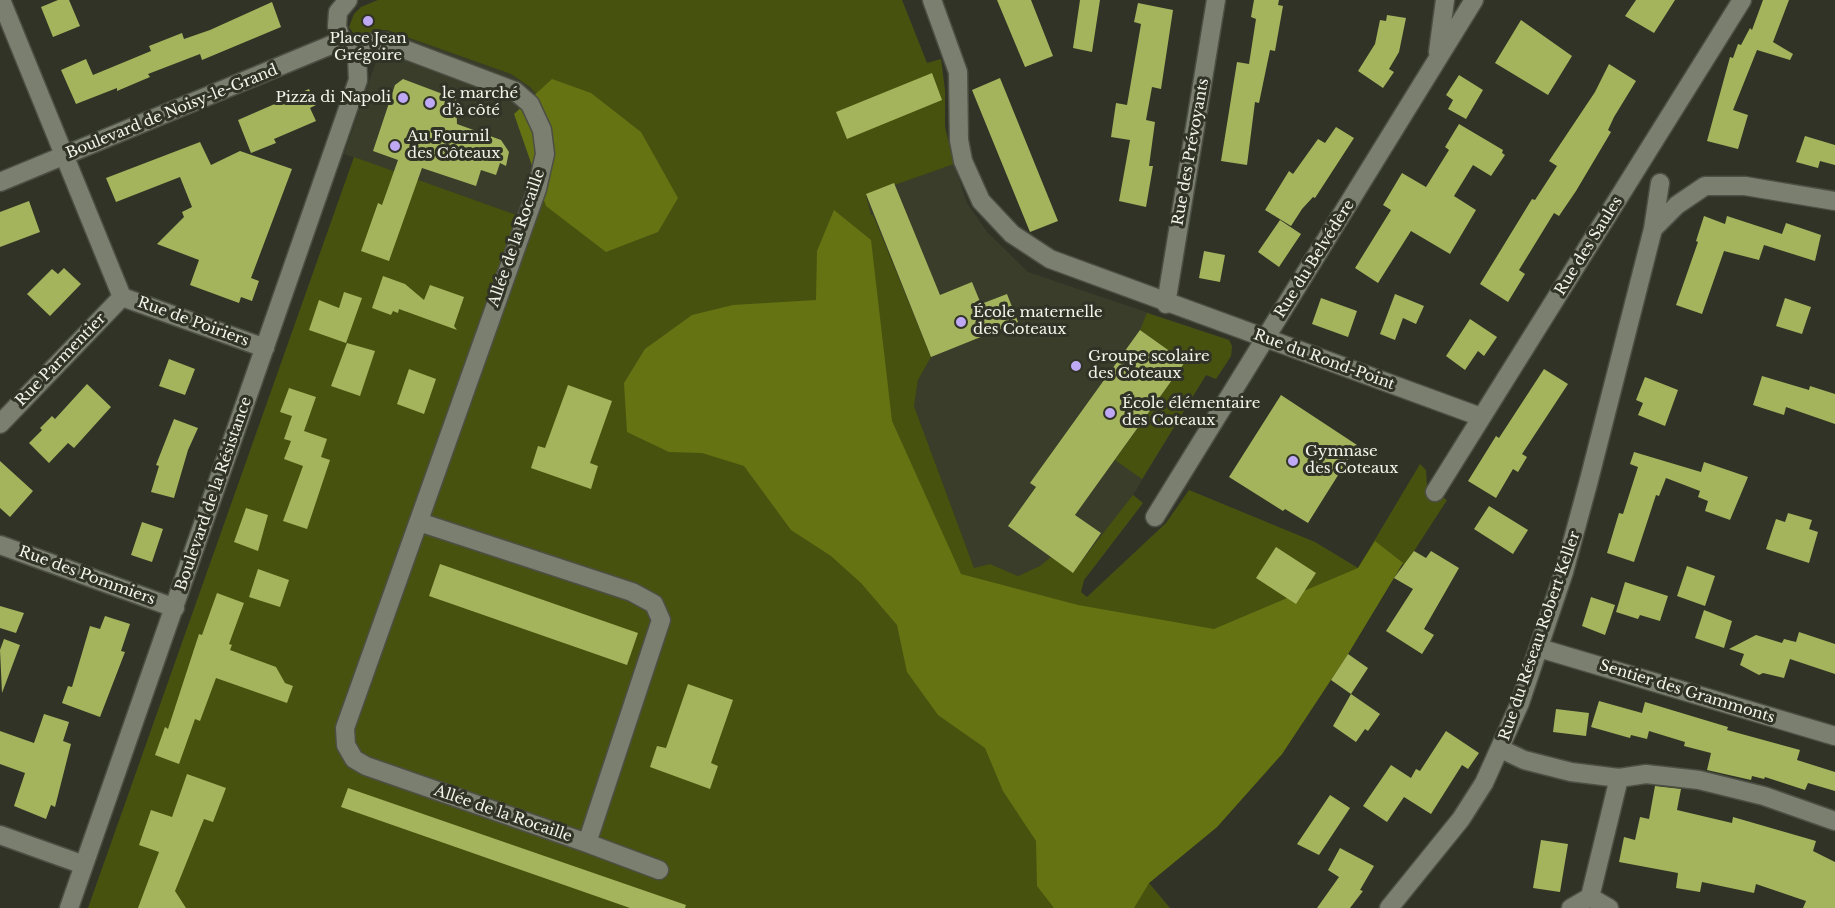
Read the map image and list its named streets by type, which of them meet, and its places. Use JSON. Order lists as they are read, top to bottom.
{
  "streets": {
    "street": [
      "Boulevard de Noisy-le-Grand",
      "Rue des Prévoyants",
      "Allée de la Rocaille",
      "Rue des Saules",
      "Rue du Belvédère",
      "Rue de Poiriers",
      "Rue Parmentier",
      "Rue du Rond-Point",
      "Boulevard de la Résistance",
      "Rue des Pommiers",
      "Rue du Réseau Robert Keller",
      "Sentier des Grammonts"
    ]
  },
  "crossings": [
    ["Boulevard de Noisy-le-Grand", "Allée de la Rocaille"],
    ["Boulevard de Noisy-le-Grand", "Boulevard de la Résistance"],
    ["Rue des Prévoyants", "Rue du Rond-Point"],
    ["Allée de la Rocaille", "Boulevard de la Résistance"],
    ["Rue des Saules", "Rue du Rond-Point"],
    ["Rue du Belvédère", "Rue du Rond-Point"],
    ["Rue de Poiriers", "Rue Parmentier"],
    ["Rue de Poiriers", "Boulevard de la Résistance"],
    ["Boulevard de la Résistance", "Rue des Pommiers"],
    ["Rue du Réseau Robert Keller", "Sentier des Grammonts"]
  ],
  "places": [
    "Place Jean Grégoire",
    "Pizza di Napoli",
    "le marché d'à côté",
    "Au Fournil des Côteaux",
    "École maternelle des Coteaux",
    "Groupe scolaire des Coteaux",
    "École élémentaire des Coteaux",
    "Gymnase des Coteaux"
  ]
}
